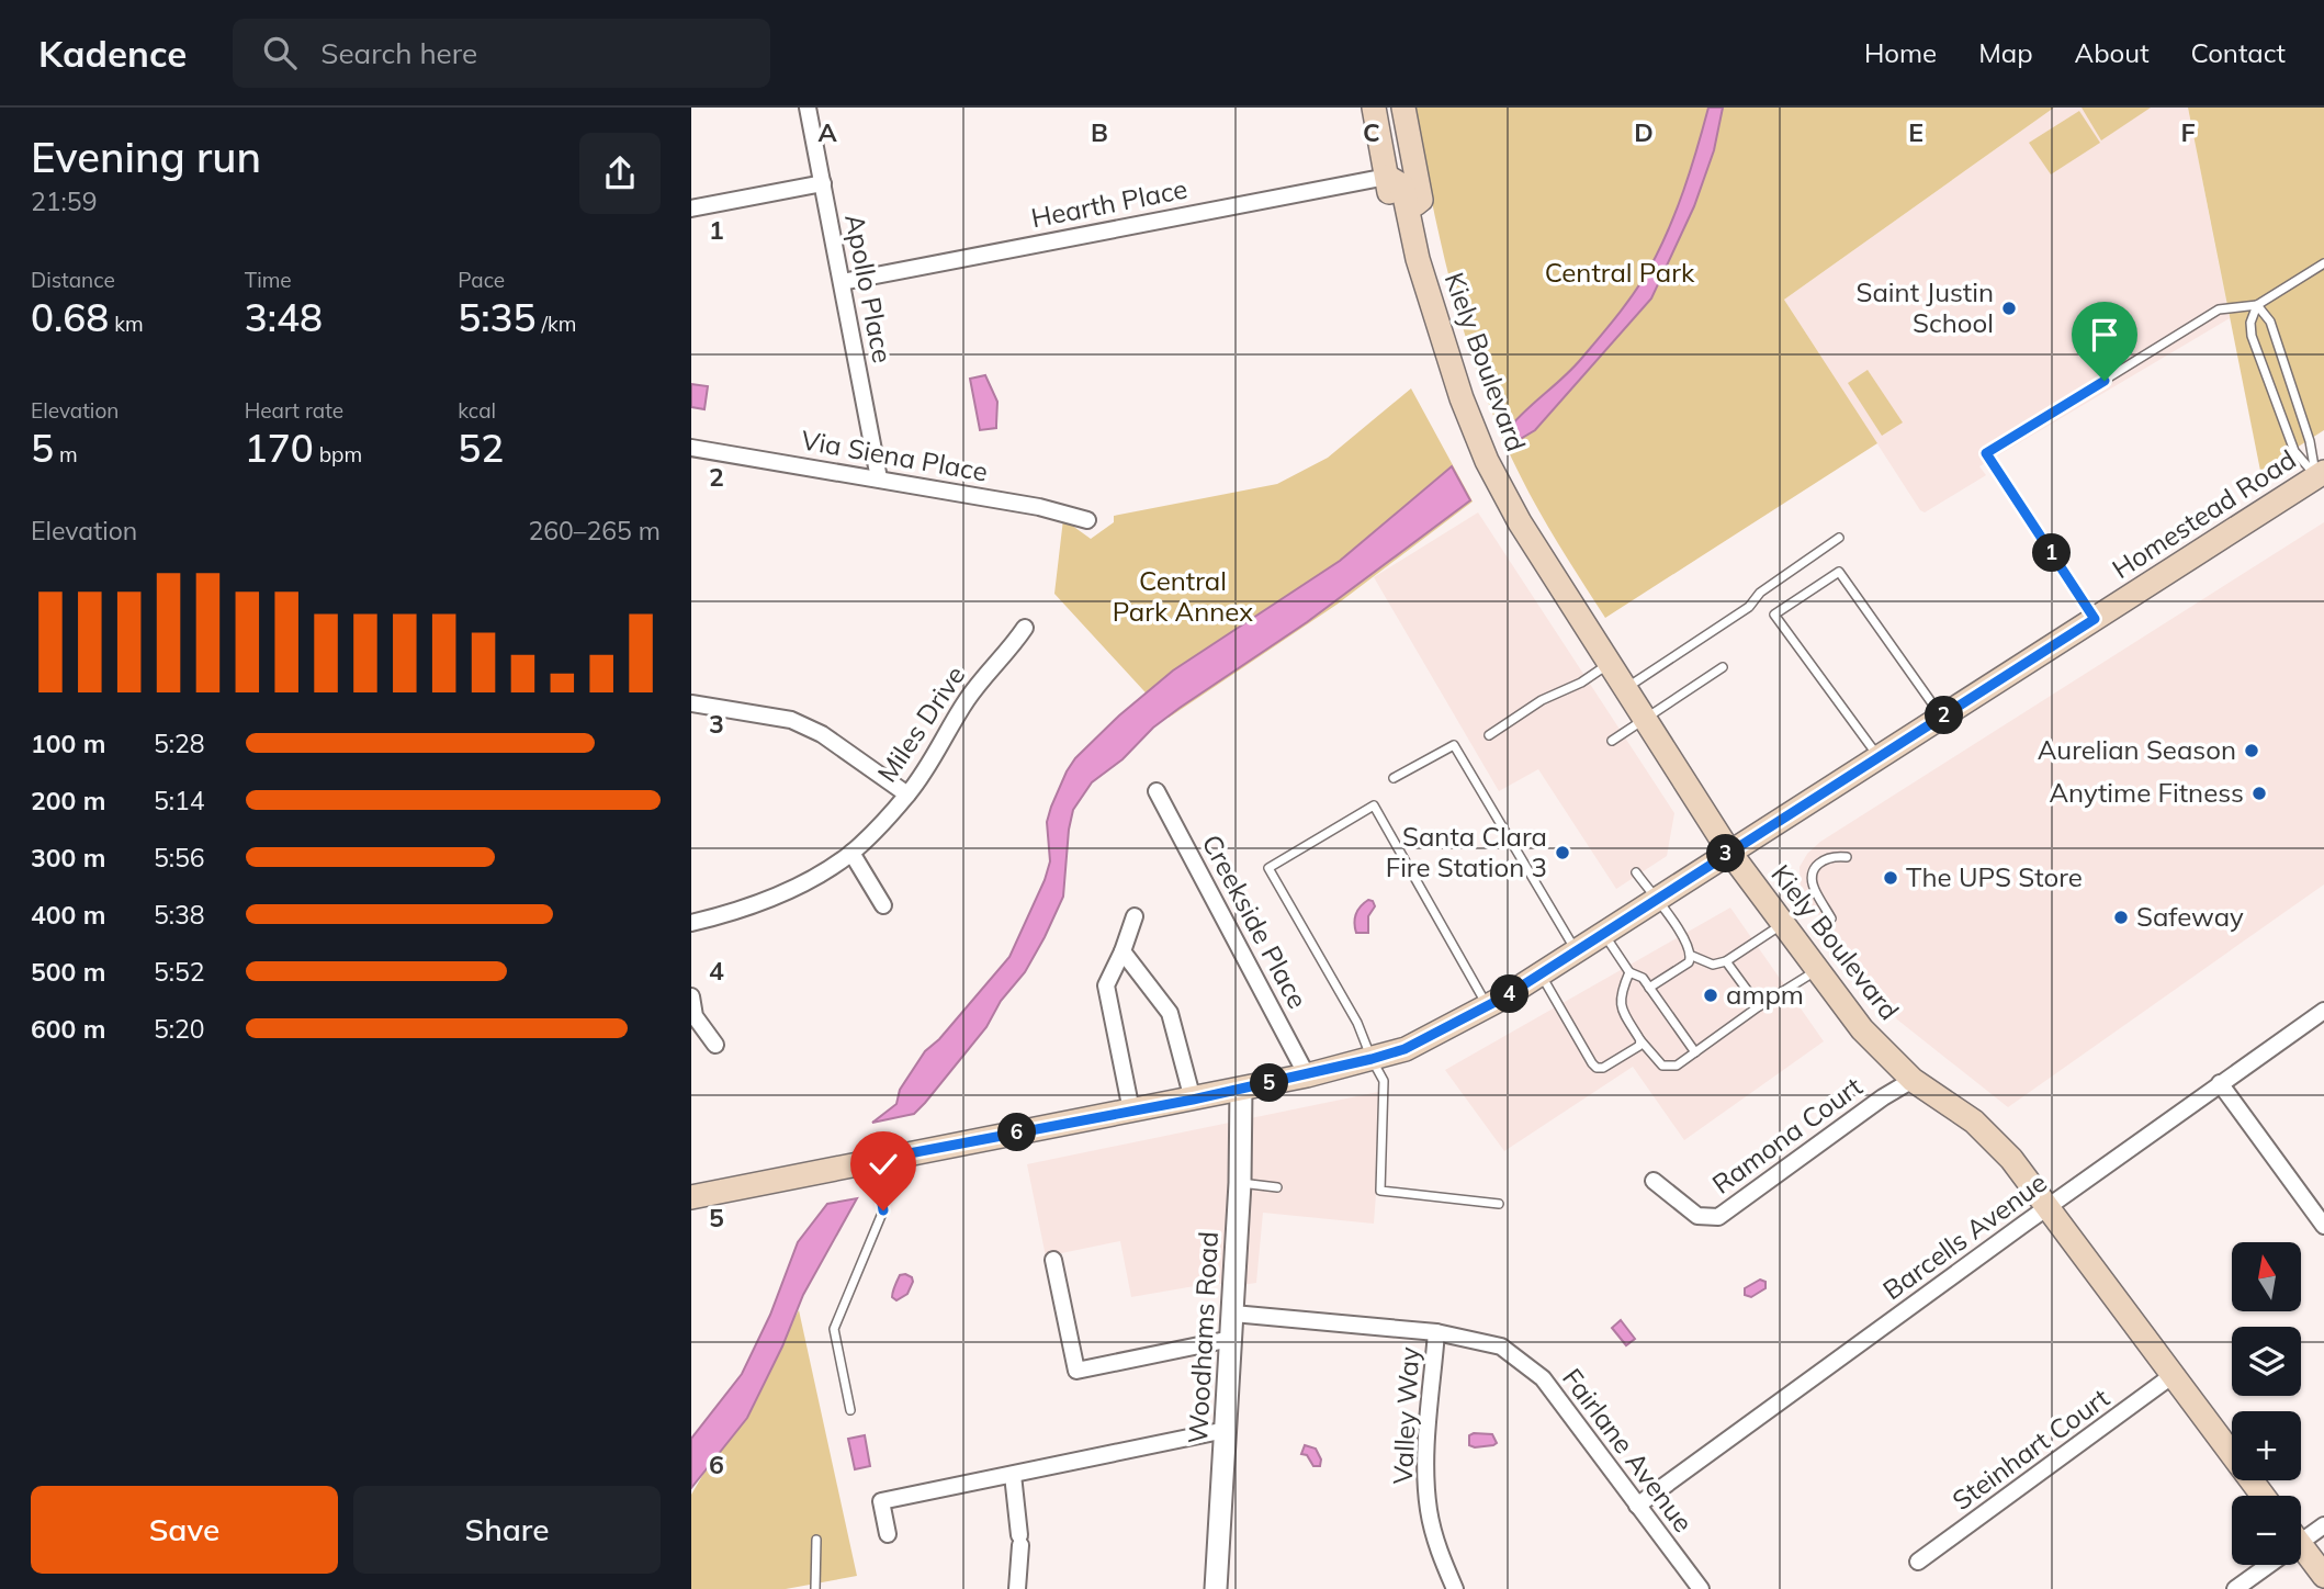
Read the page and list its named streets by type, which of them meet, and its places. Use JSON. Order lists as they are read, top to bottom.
{
  "streets": {
    "main road": ["Kiely Boulevard", "Homestead Road"],
    "street": [
      "Hearth Place",
      "Apollo Place",
      "Via Siena Place",
      "Miles Drive",
      "Creekside Place",
      "Ramona Court",
      "Barcells Avenue",
      "Woodhams Road",
      "Valley Way",
      "Steinhart Court",
      "Fairlane Avenue"
    ]
  },
  "crossings": [
    ["Hearth Place", "Apollo Place"],
    ["Hearth Place", "Kiely Boulevard"],
    ["Apollo Place", "Via Siena Place"],
    ["Kiely Boulevard", "Homestead Road"],
    ["Kiely Boulevard", "Ramona Court"],
    ["Kiely Boulevard", "Barcells Avenue"],
    ["Kiely Boulevard", "Steinhart Court"],
    ["Homestead Road", "Creekside Place"],
    ["Homestead Road", "Woodhams Road"],
    ["Barcells Avenue", "Fairlane Avenue"],
    ["Woodhams Road", "Fairlane Avenue"],
    ["Valley Way", "Fairlane Avenue"]
  ],
  "parks": ["Central Park", "Central Park Annex"],
  "places": [
    "Saint Justin School",
    "Aurelian Season",
    "Anytime Fitness",
    "Santa Clara Fire Station 3",
    "The UPS Store",
    "Safeway",
    "ampm"
  ],
  "north": "top",
  "page": {
    "header": "Kadence",
    "search": "Search here",
    "nav": [
      "Home",
      "Map",
      "About",
      "Contact"
    ],
    "heading": ["Evening run", "21:59"],
    "stats": [
      ["Distance", "0.68 km"],
      ["Time", "3:48"],
      ["Pace", "5:35 /km"],
      ["Elevation", "5 m"],
      ["Heart rate", "170 bpm"],
      ["kcal", "52"]
    ],
    "chart": ["Elevation", "260–265 m"],
    "pins": [
      "1",
      "2",
      "3",
      "4",
      "5",
      "6"
    ],
    "list": [
      {
        "name": "100 m",
        "note": "5:28"
      },
      {
        "name": "200 m",
        "note": "5:14"
      },
      {
        "name": "300 m",
        "note": "5:56"
      },
      {
        "name": "400 m",
        "note": "5:38"
      },
      {
        "name": "500 m",
        "note": "5:52"
      },
      {
        "name": "600 m",
        "note": "5:20"
      }
    ],
    "map_buttons": ["+", "−"],
    "buttons": ["Save", "Share"]
  },
  "grid": {
    "columns": [
      "A",
      "B",
      "C",
      "D",
      "E",
      "F"
    ],
    "rows": [
      "1",
      "2",
      "3",
      "4",
      "5",
      "6"
    ]
  }
}
